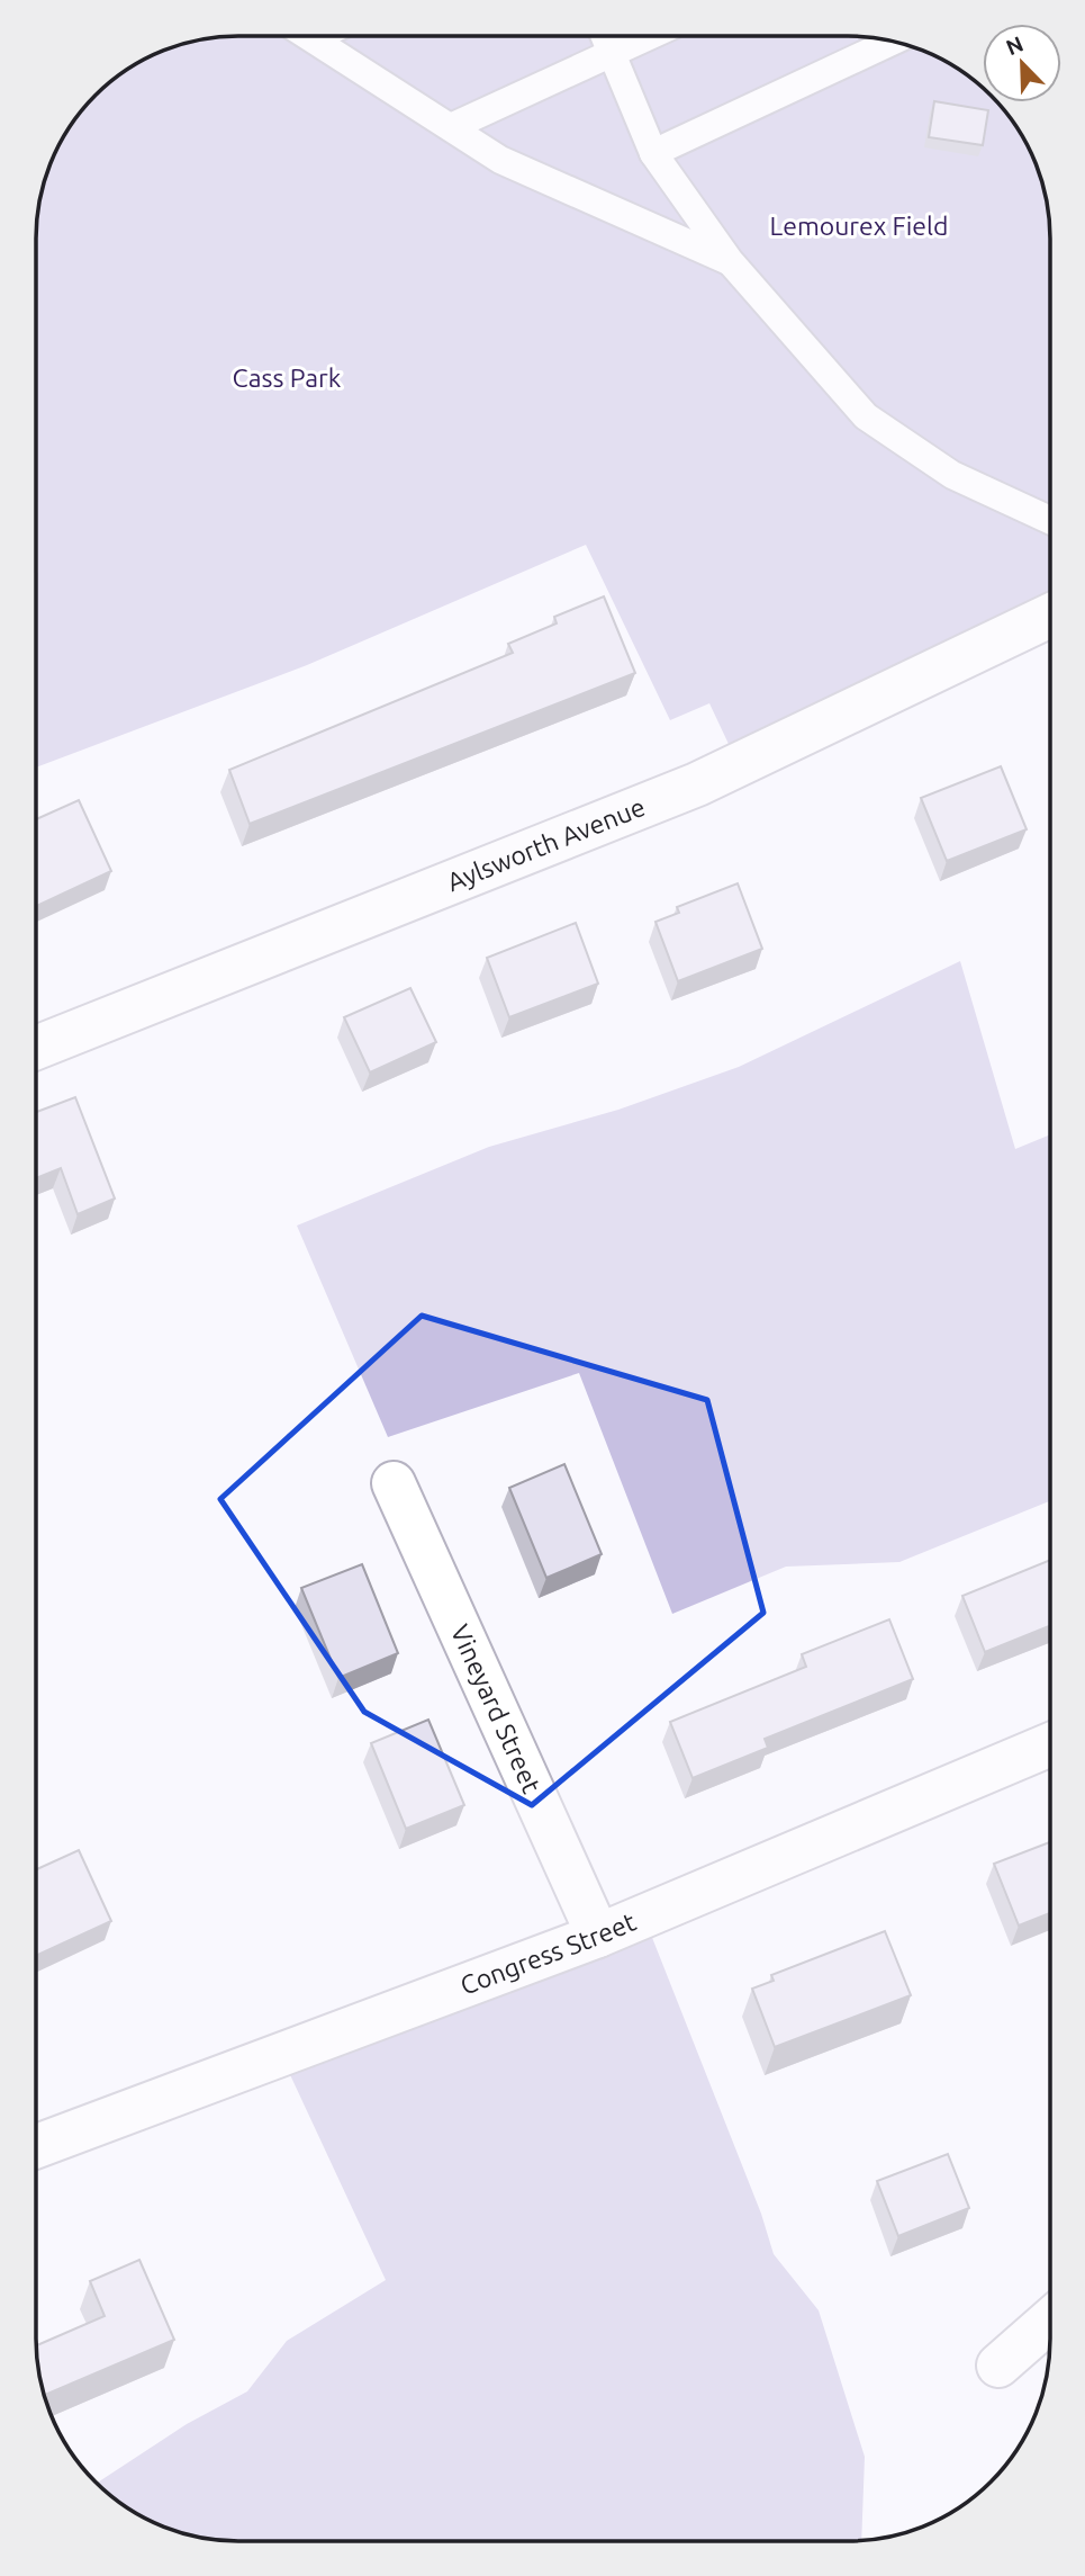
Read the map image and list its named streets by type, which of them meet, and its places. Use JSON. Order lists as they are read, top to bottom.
{
  "streets": {
    "street": ["Aylsworth Avenue", "Vineyard Street", "Congress Street"]
  },
  "crossings": [
    ["Vineyard Street", "Congress Street"]
  ],
  "parks": ["Lemourex Field", "Cass Park"],
  "north": "top left"
}
